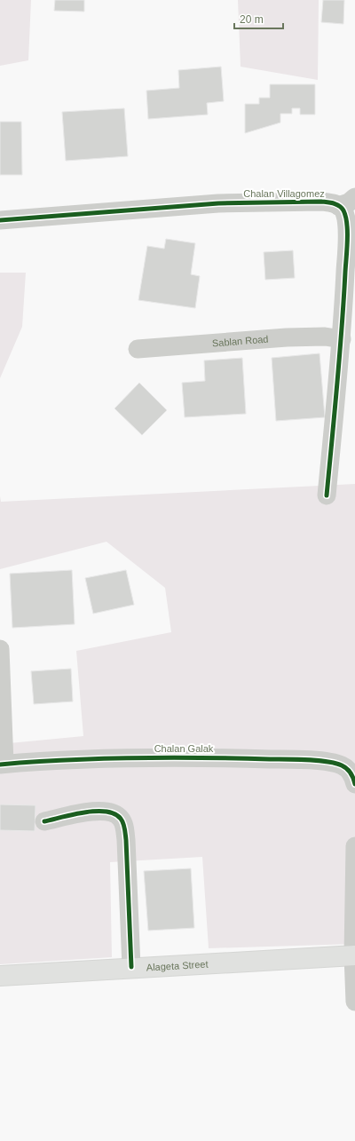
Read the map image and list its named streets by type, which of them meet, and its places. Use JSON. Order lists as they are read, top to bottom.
{
  "streets": {
    "main road": ["Alageta Street"],
    "street": ["Chalan Villagomez", "Sablan Road", "Chalan Galak"]
  },
  "scale_bar": "20 m"
}
